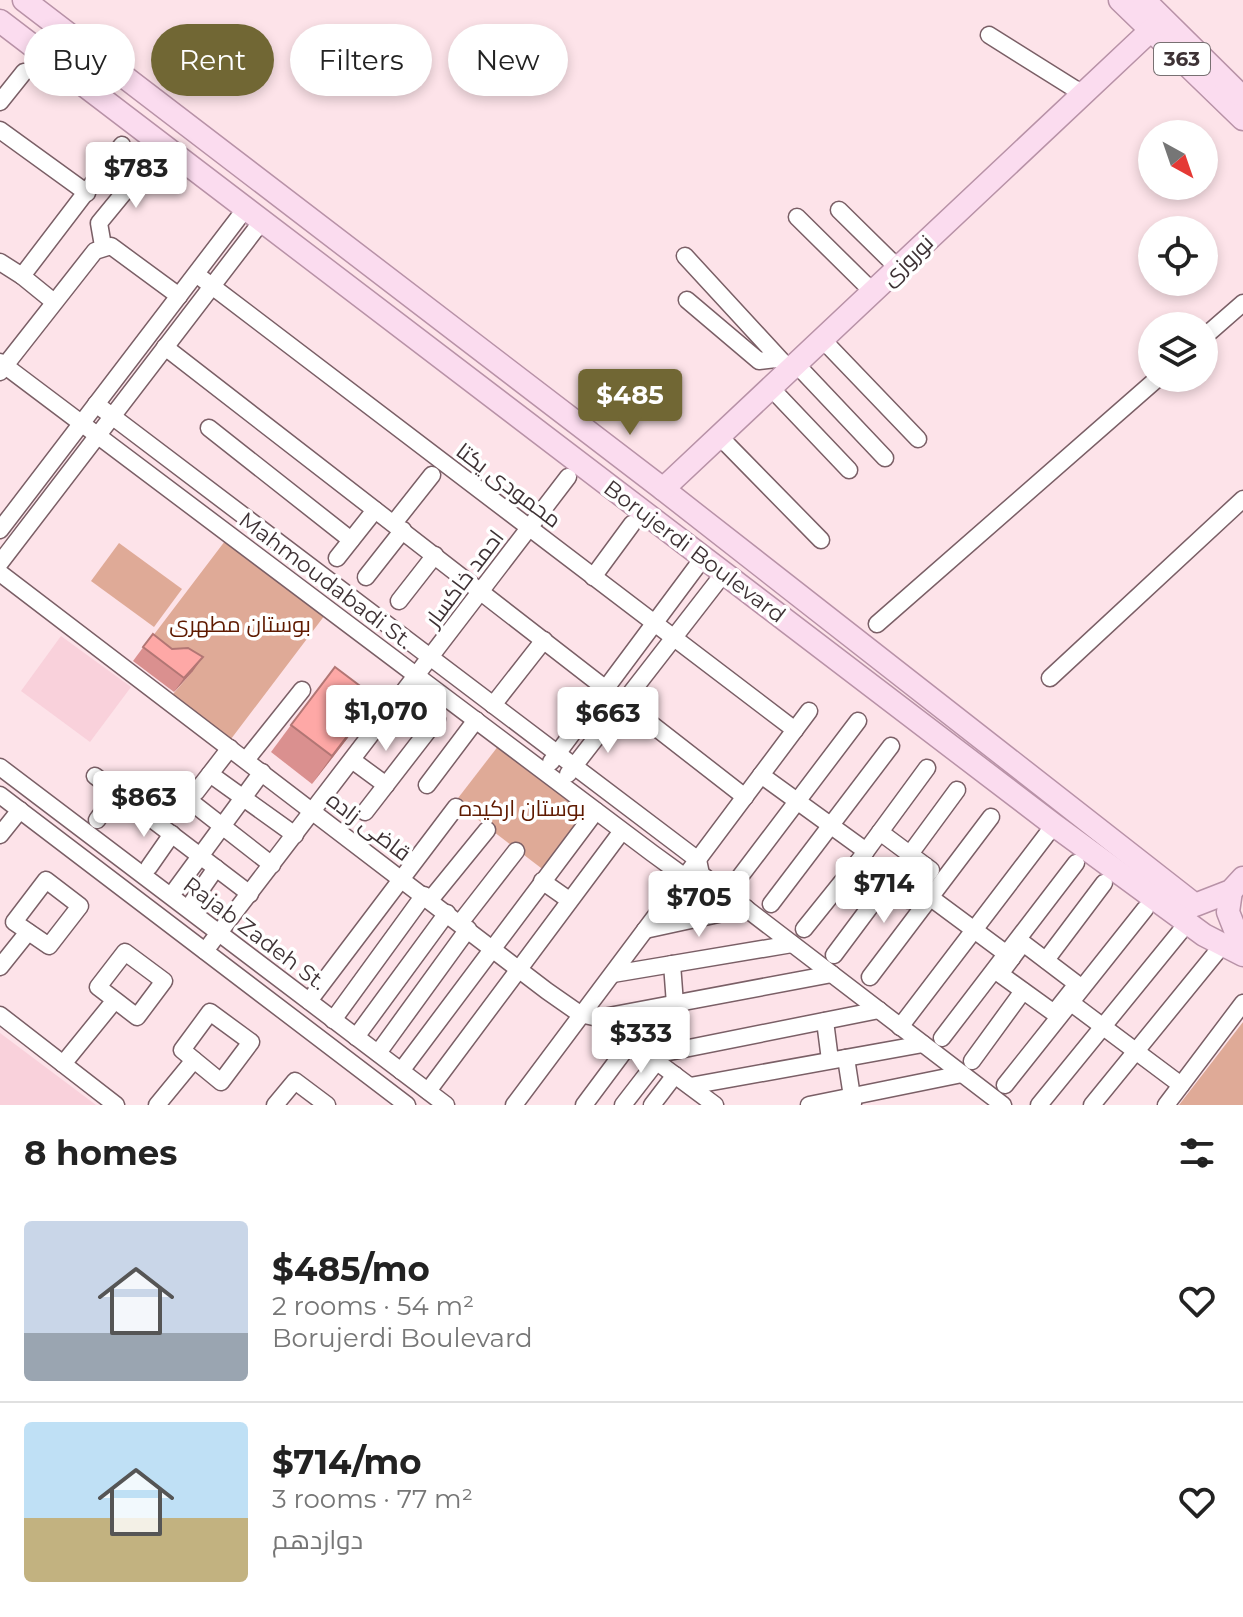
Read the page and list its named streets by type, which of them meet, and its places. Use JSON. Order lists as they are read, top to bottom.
{
  "streets": {
    "main road": ["363", "نوروزی", "Borujerdi Boulevard"],
    "street": [
      "محمودی یکتا",
      "احمد خاکسار",
      "Mahmoudabadi St.",
      "قاضی زاده",
      "Rajab Zadeh St."
    ]
  },
  "crossings": [
    ["363", "نوروزی"],
    ["نوروزی", "Borujerdi Boulevard"],
    ["محمودی یکتا", "احمد خاکسار"],
    ["احمد خاکسار", "Mahmoudabadi St."],
    ["احمد خاکسار", "قاضی زاده"],
    ["احمد خاکسار", "Rajab Zadeh St."]
  ],
  "parks": ["بوستان مطهری", "بوستان ارکیده"],
  "north": "bottom right",
  "page": {
    "chip": [
      "Buy",
      "Rent",
      "Filters",
      "New"
    ],
    "price": [
      "$783",
      "$485",
      "$1,070",
      "$663",
      "$863",
      "$714",
      "$705",
      "$333"
    ],
    "heading": "8 homes",
    "list": [
      {
        "name": "$485/mo",
        "note": "2 rooms · 54 m² · Borujerdi Boulevard"
      },
      {
        "name": "$714/mo",
        "note": "3 rooms · 77 m² · دوازدهم"
      }
    ]
  }
}
